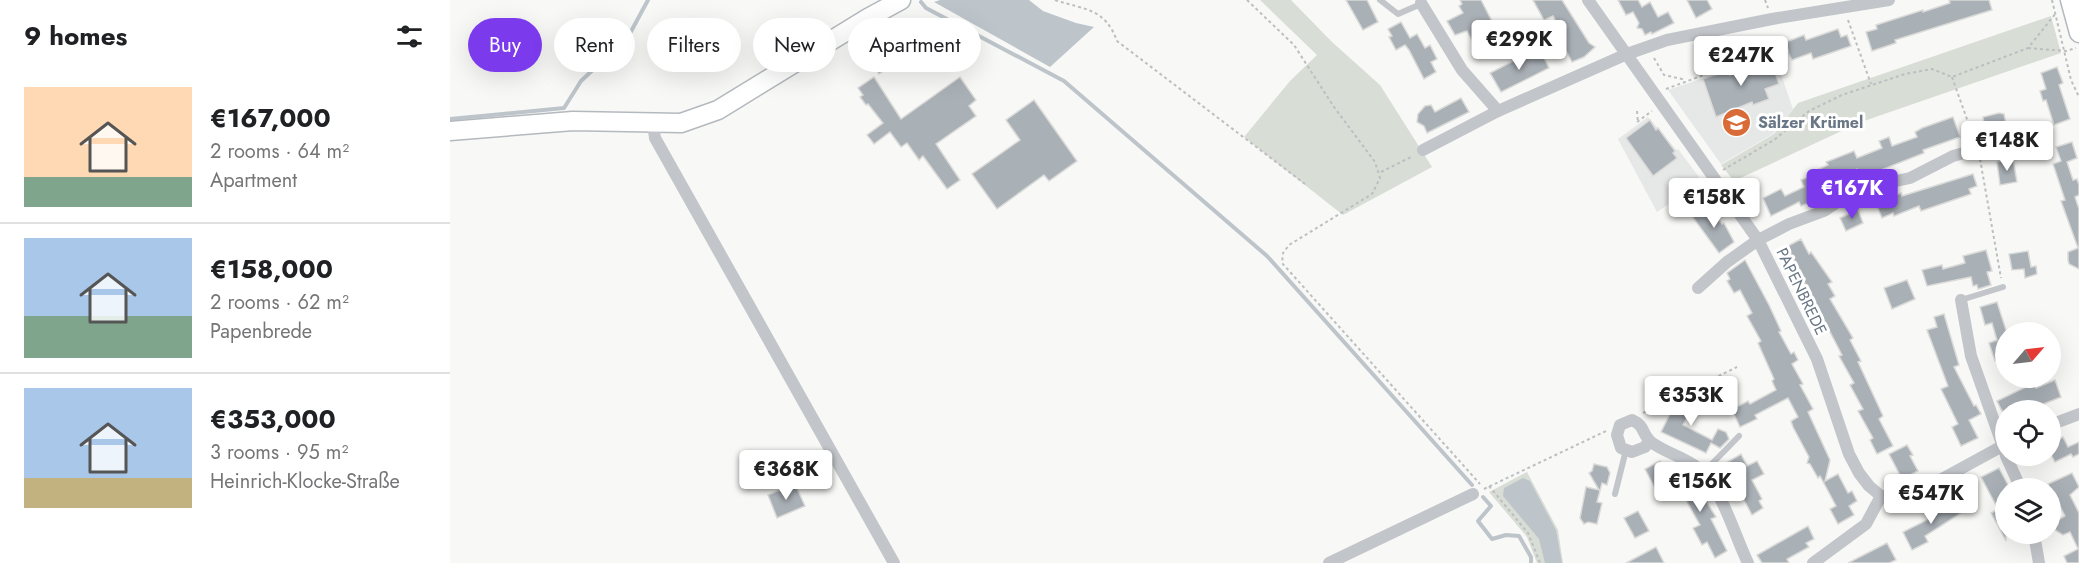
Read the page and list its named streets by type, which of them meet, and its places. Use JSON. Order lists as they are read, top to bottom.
{
  "streets": {
    "street": ["PAPENBREDE"]
  },
  "places": {
    "school or university": ["Sälzer Krümel"]
  },
  "north": "top right",
  "page": {
    "heading": "9 homes",
    "chip": [
      "Buy",
      "Rent",
      "Filters",
      "New",
      "Apartment"
    ],
    "price": [
      "€299K",
      "€247K",
      "€148K",
      "€167K",
      "€158K",
      "€353K",
      "€368K",
      "€156K",
      "€547K"
    ],
    "list": [
      {
        "name": "€167,000",
        "note": "2 rooms · 64 m² · Apartment"
      },
      {
        "name": "€158,000",
        "note": "2 rooms · 62 m² · Papenbrede"
      },
      {
        "name": "€353,000",
        "note": "3 rooms · 95 m² · Heinrich-Klocke-Straße"
      }
    ]
  }
}
